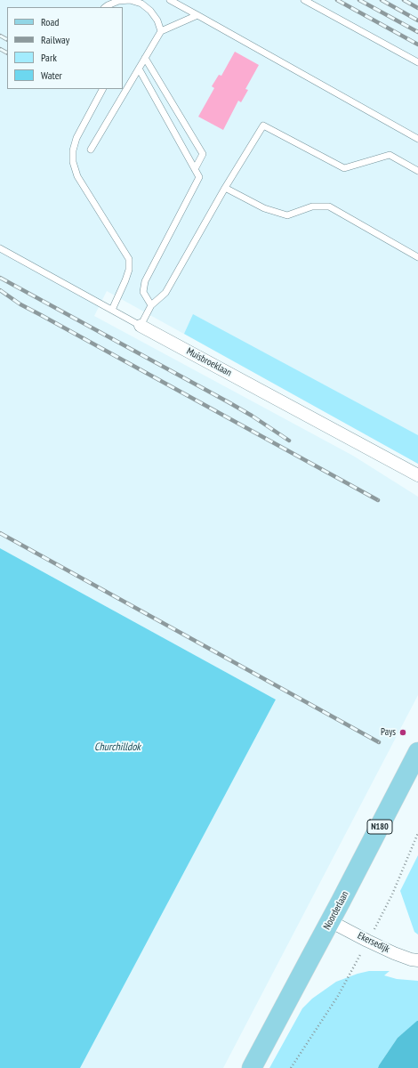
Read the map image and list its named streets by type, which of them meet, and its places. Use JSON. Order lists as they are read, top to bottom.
{
  "streets": {
    "main road": ["N180", "Noorderlaan"],
    "street": ["Muisbroeklaan", "Ekersedijk"]
  },
  "crossings": [
    ["Noorderlaan", "Ekersedijk"]
  ],
  "water": ["Churchilldok"],
  "places": ["Pays"],
  "legend": [
    "Road",
    "Railway",
    "Park",
    "Water"
  ]
}
